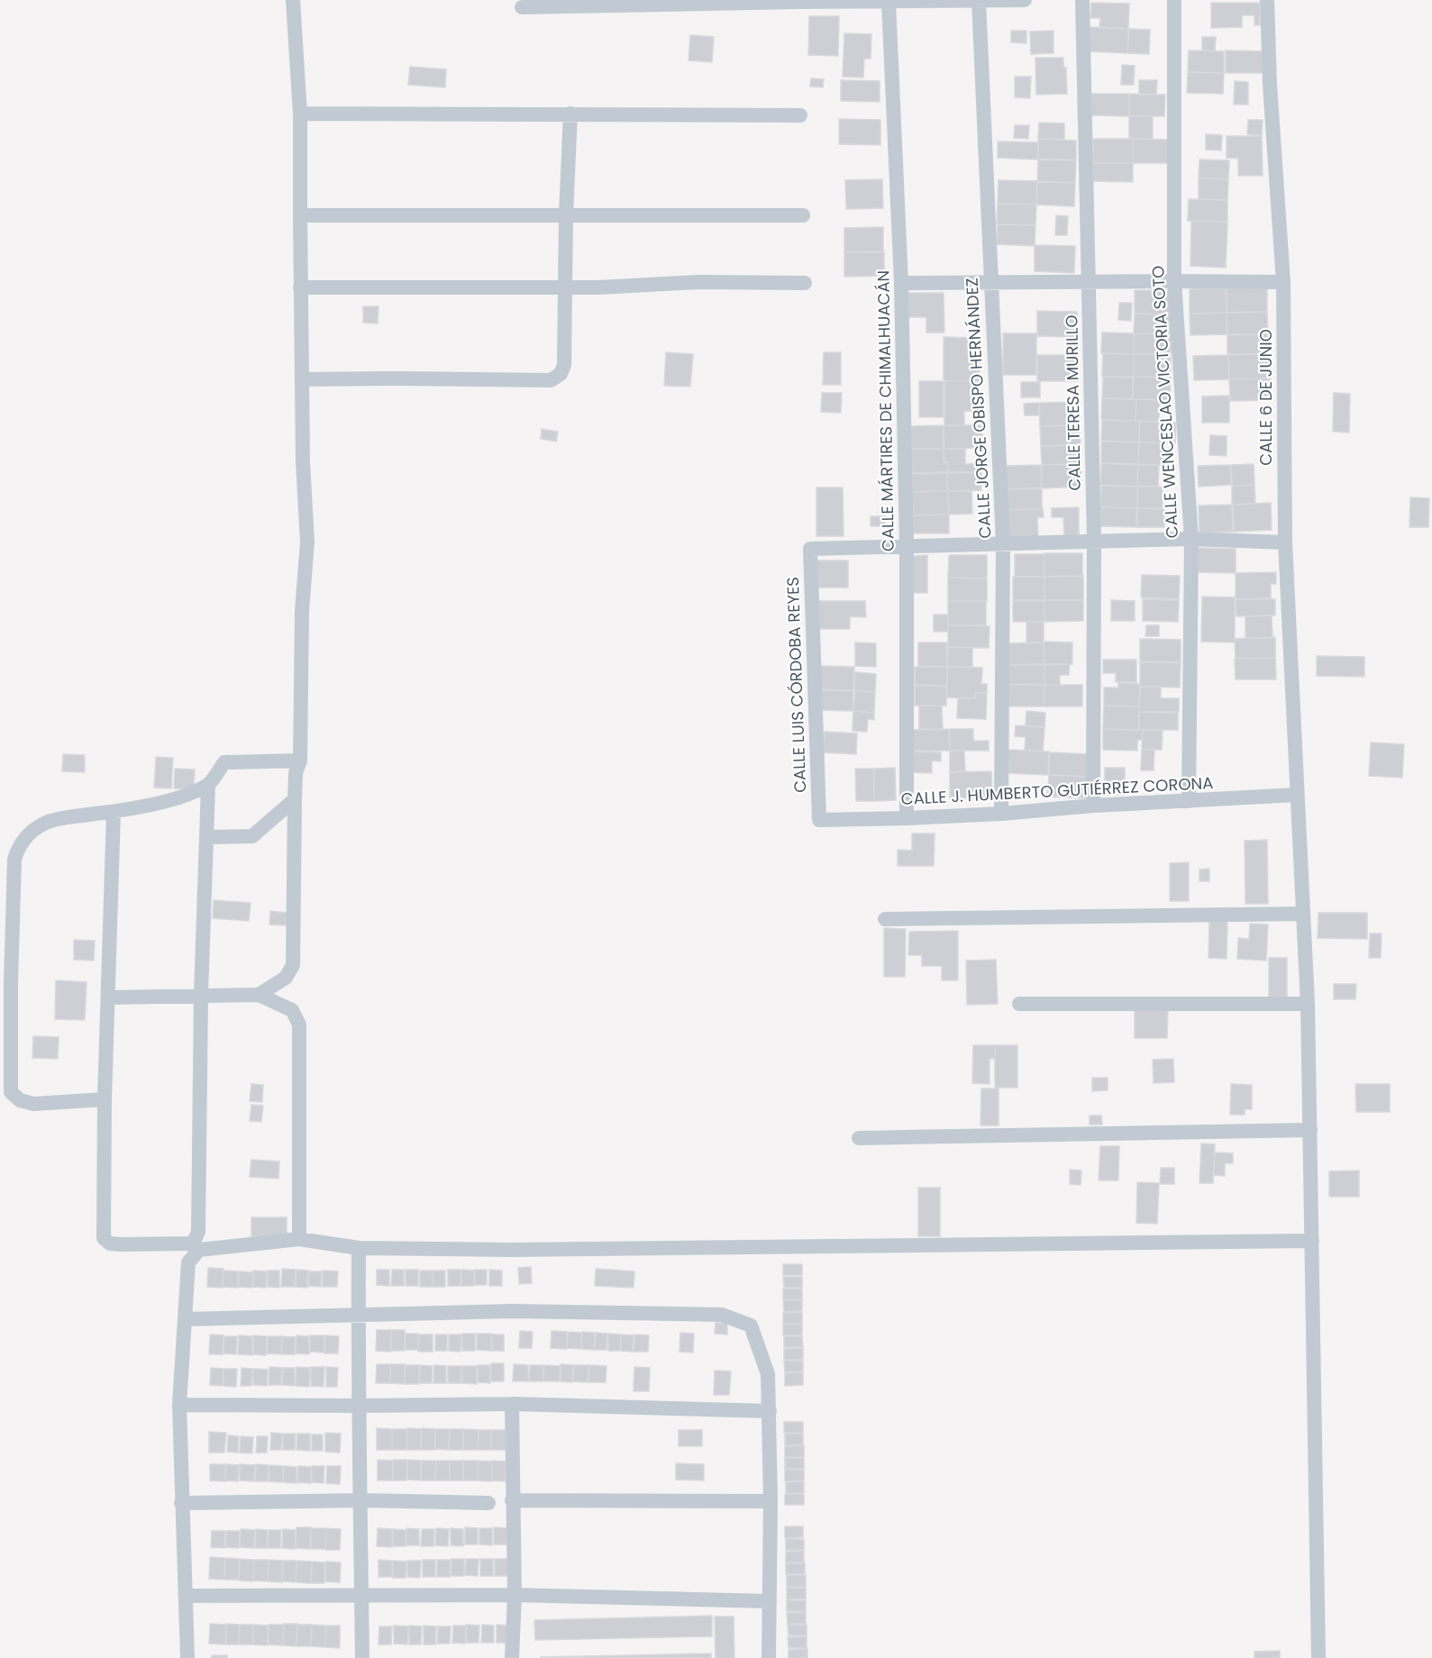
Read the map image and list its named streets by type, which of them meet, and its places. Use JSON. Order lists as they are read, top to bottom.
{
  "streets": {
    "street": [
      "CALLE 6 DE JUNIO",
      "CALLE WENCESLAO VICTORIA SOTO",
      "CALLE TERESA MURILLO",
      "CALLE JORGE OBISPO HERNÁNDEZ",
      "CALLE MÁRTIRES DE CHIMALHUACÁN",
      "CALLE LUIS CÓRDOBA REYES",
      "CALLE J. HUMBERTO GUTIÉRREZ CORONA"
    ]
  },
  "crossings": [
    ["CALLE 6 DE JUNIO", "CALLE J. HUMBERTO GUTIÉRREZ CORONA"],
    ["CALLE WENCESLAO VICTORIA SOTO", "CALLE J. HUMBERTO GUTIÉRREZ CORONA"],
    ["CALLE TERESA MURILLO", "CALLE J. HUMBERTO GUTIÉRREZ CORONA"],
    ["CALLE JORGE OBISPO HERNÁNDEZ", "CALLE J. HUMBERTO GUTIÉRREZ CORONA"],
    ["CALLE MÁRTIRES DE CHIMALHUACÁN", "CALLE LUIS CÓRDOBA REYES"],
    ["CALLE MÁRTIRES DE CHIMALHUACÁN", "CALLE J. HUMBERTO GUTIÉRREZ CORONA"],
    ["CALLE LUIS CÓRDOBA REYES", "CALLE J. HUMBERTO GUTIÉRREZ CORONA"]
  ]
}
